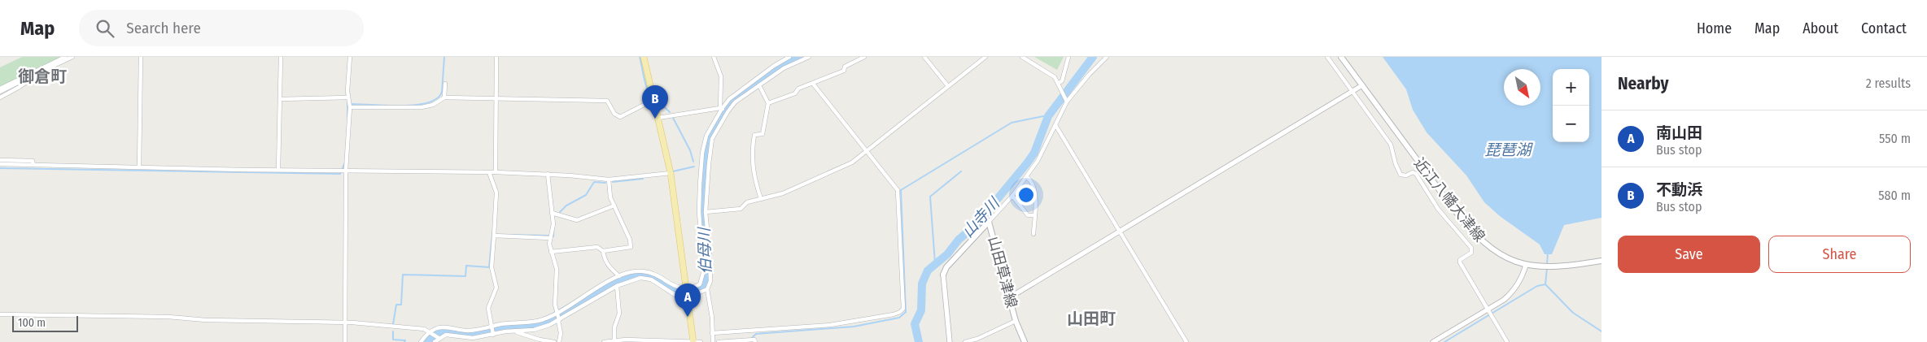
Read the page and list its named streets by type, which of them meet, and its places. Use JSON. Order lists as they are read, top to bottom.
{
  "streets": {
    "main road": ["近江八幡大津線", "山田草津線"]
  },
  "districts": ["御倉町", "山田町"],
  "water": ["琵琶湖", "山寺川", "伯母川"],
  "scale_bar": "100 m",
  "north": "bottom right",
  "page": {
    "header": "Map",
    "search": "Search here",
    "nav": [
      "Home",
      "Map",
      "About",
      "Contact"
    ],
    "heading": ["Nearby", "2 results"],
    "map_buttons": ["+", "−"],
    "pins": ["B", "A"],
    "list": [
      {
        "mark": "A",
        "name": "南山田",
        "note": "Bus stop",
        "value": "550 m"
      },
      {
        "mark": "B",
        "name": "不動浜",
        "note": "Bus stop",
        "value": "580 m"
      }
    ],
    "buttons": ["Save", "Share"],
    "scale": "100 m"
  }
}
